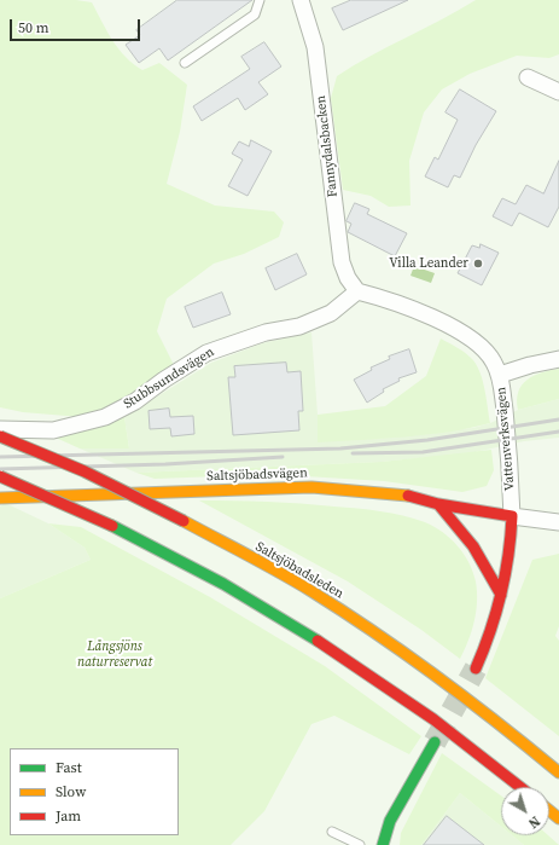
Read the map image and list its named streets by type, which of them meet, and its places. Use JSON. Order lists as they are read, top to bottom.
{
  "streets": {
    "main road": ["Vattenverksvägen", "Saltsjöbadsvägen", "Saltsjöbadsleden"],
    "street": ["Fannydalsbacken", "Stubbsundsvägen"]
  },
  "crossings": [
    ["Fannydalsbacken", "Stubbsundsvägen"],
    ["Fannydalsbacken", "Vattenverksvägen"],
    ["Stubbsundsvägen", "Vattenverksvägen"],
    ["Vattenverksvägen", "Saltsjöbadsvägen"]
  ],
  "parks": ["Långsjöns naturreservat"],
  "places": ["Villa Leander"],
  "legend": ["Fast", "Slow", "Jam"],
  "scale_bar": "50 m",
  "north": "bottom right"
}
